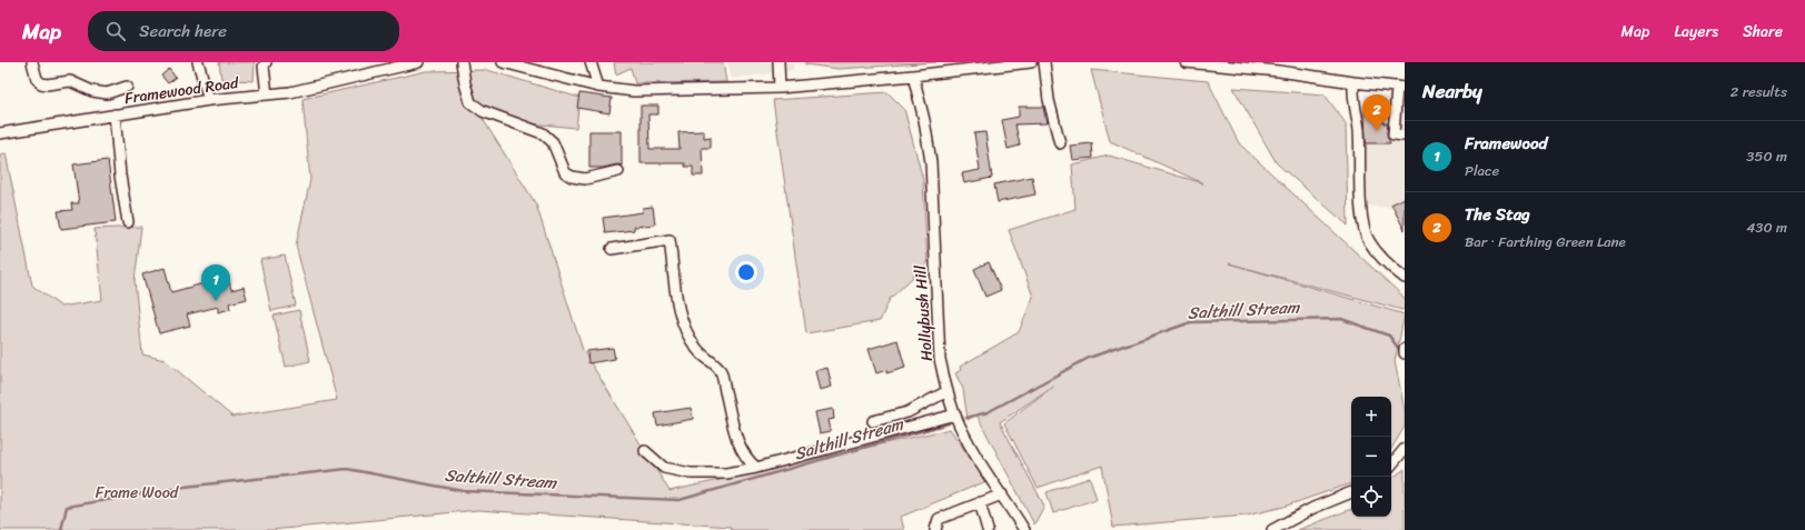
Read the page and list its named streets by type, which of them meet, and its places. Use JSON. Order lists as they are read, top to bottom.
{
  "streets": {
    "street": ["Framewood Road", "Hollybush Hill"]
  },
  "water": ["Salthill Stream"],
  "parks": ["Frame Wood"],
  "page": {
    "header": "Map",
    "search": "Search here",
    "nav": ["Map", "Layers", "Share"],
    "heading": ["Nearby", "2 results"],
    "pins": ["2", "1"],
    "list": [
      {
        "mark": "1",
        "name": "Framewood",
        "note": "Place",
        "value": "350 m"
      },
      {
        "mark": "2",
        "name": "The Stag",
        "note": "Bar · Farthing Green Lane",
        "value": "430 m"
      }
    ],
    "map_buttons": ["+", "−"]
  }
}
